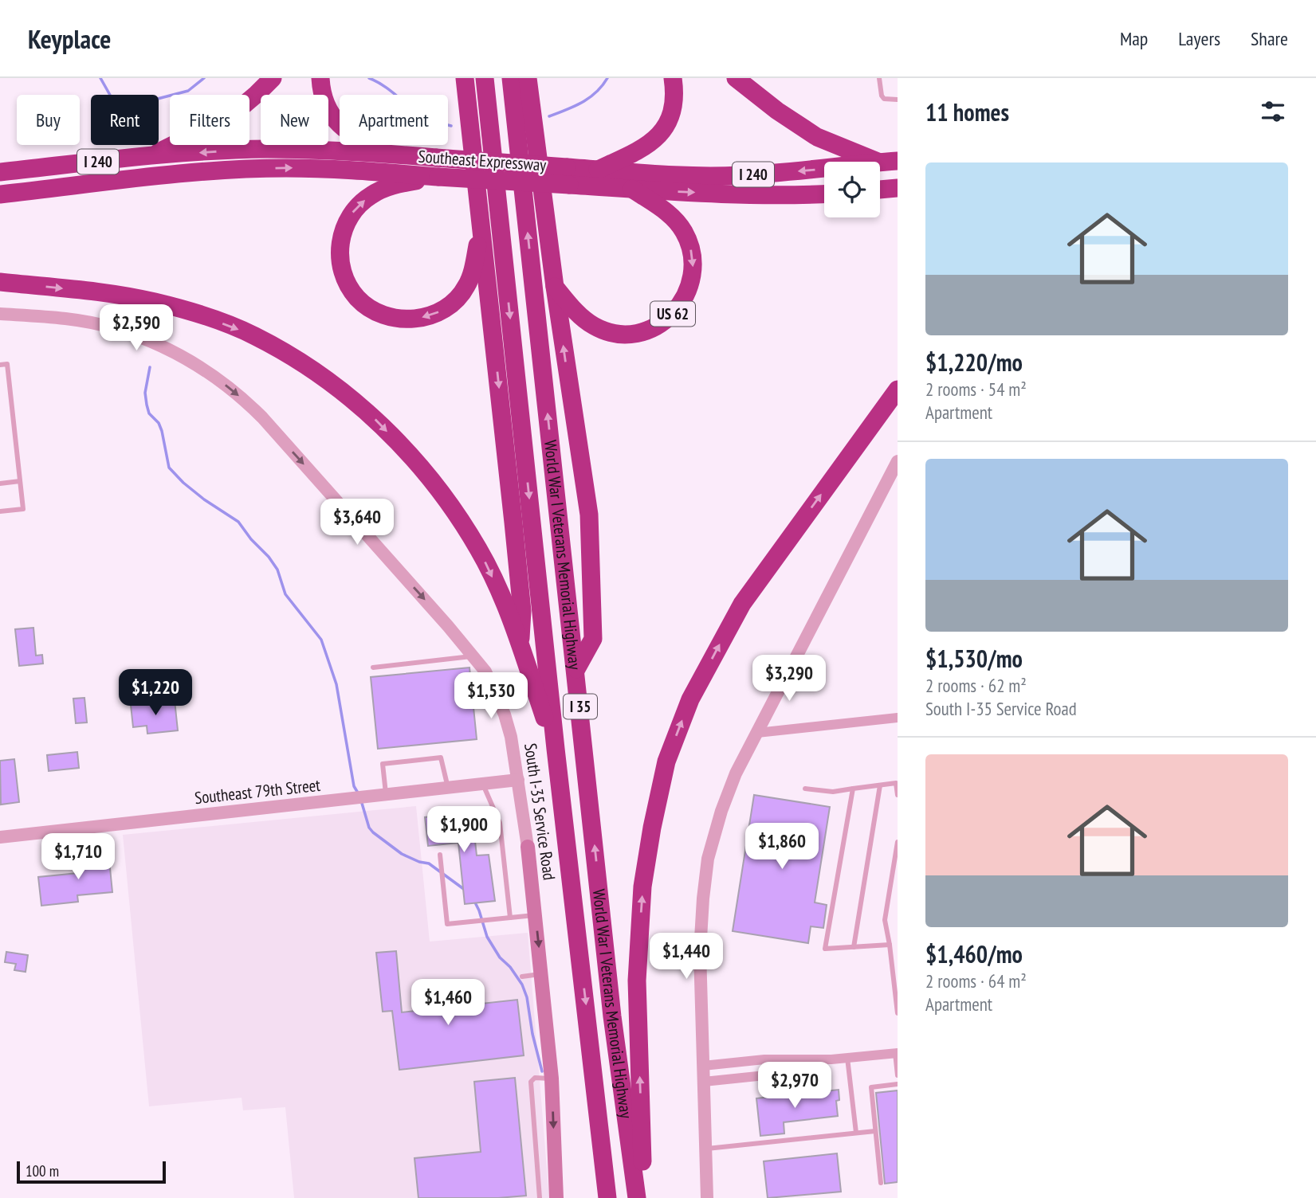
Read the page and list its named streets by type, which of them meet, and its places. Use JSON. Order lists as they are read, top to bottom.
{
  "streets": {
    "highway": [
      "Southeast Expressway",
      "I 240",
      "US 62",
      "World War I Veterans Memorial Highway",
      "I 35"
    ],
    "main road": ["South I-35 Service Road"],
    "street": ["Southeast 79th Street"]
  },
  "crossings": [
    ["Southeast Expressway", "US 62"],
    ["Southeast 79th Street", "South I-35 Service Road"]
  ],
  "one_way": ["South I-35 Service Road"],
  "scale_bar": "100 m",
  "page": {
    "header": "Keyplace",
    "nav": ["Map", "Layers", "Share"],
    "heading": "11 homes",
    "chip": [
      "Buy",
      "Rent",
      "Filters",
      "New",
      "Apartment"
    ],
    "list": [
      {
        "name": "$1,220/mo",
        "note": "2 rooms · 54 m² · Apartment"
      },
      {
        "name": "$1,530/mo",
        "note": "2 rooms · 62 m² · South I-35 Service Road"
      },
      {
        "name": "$1,460/mo",
        "note": "2 rooms · 64 m² · Apartment"
      }
    ],
    "price": [
      "$2,590",
      "$3,640",
      "$3,290",
      "$1,220",
      "$1,530",
      "$1,900",
      "$1,860",
      "$1,710",
      "$1,440",
      "$1,460",
      "$2,970"
    ],
    "scale": "100 m"
  }
}
